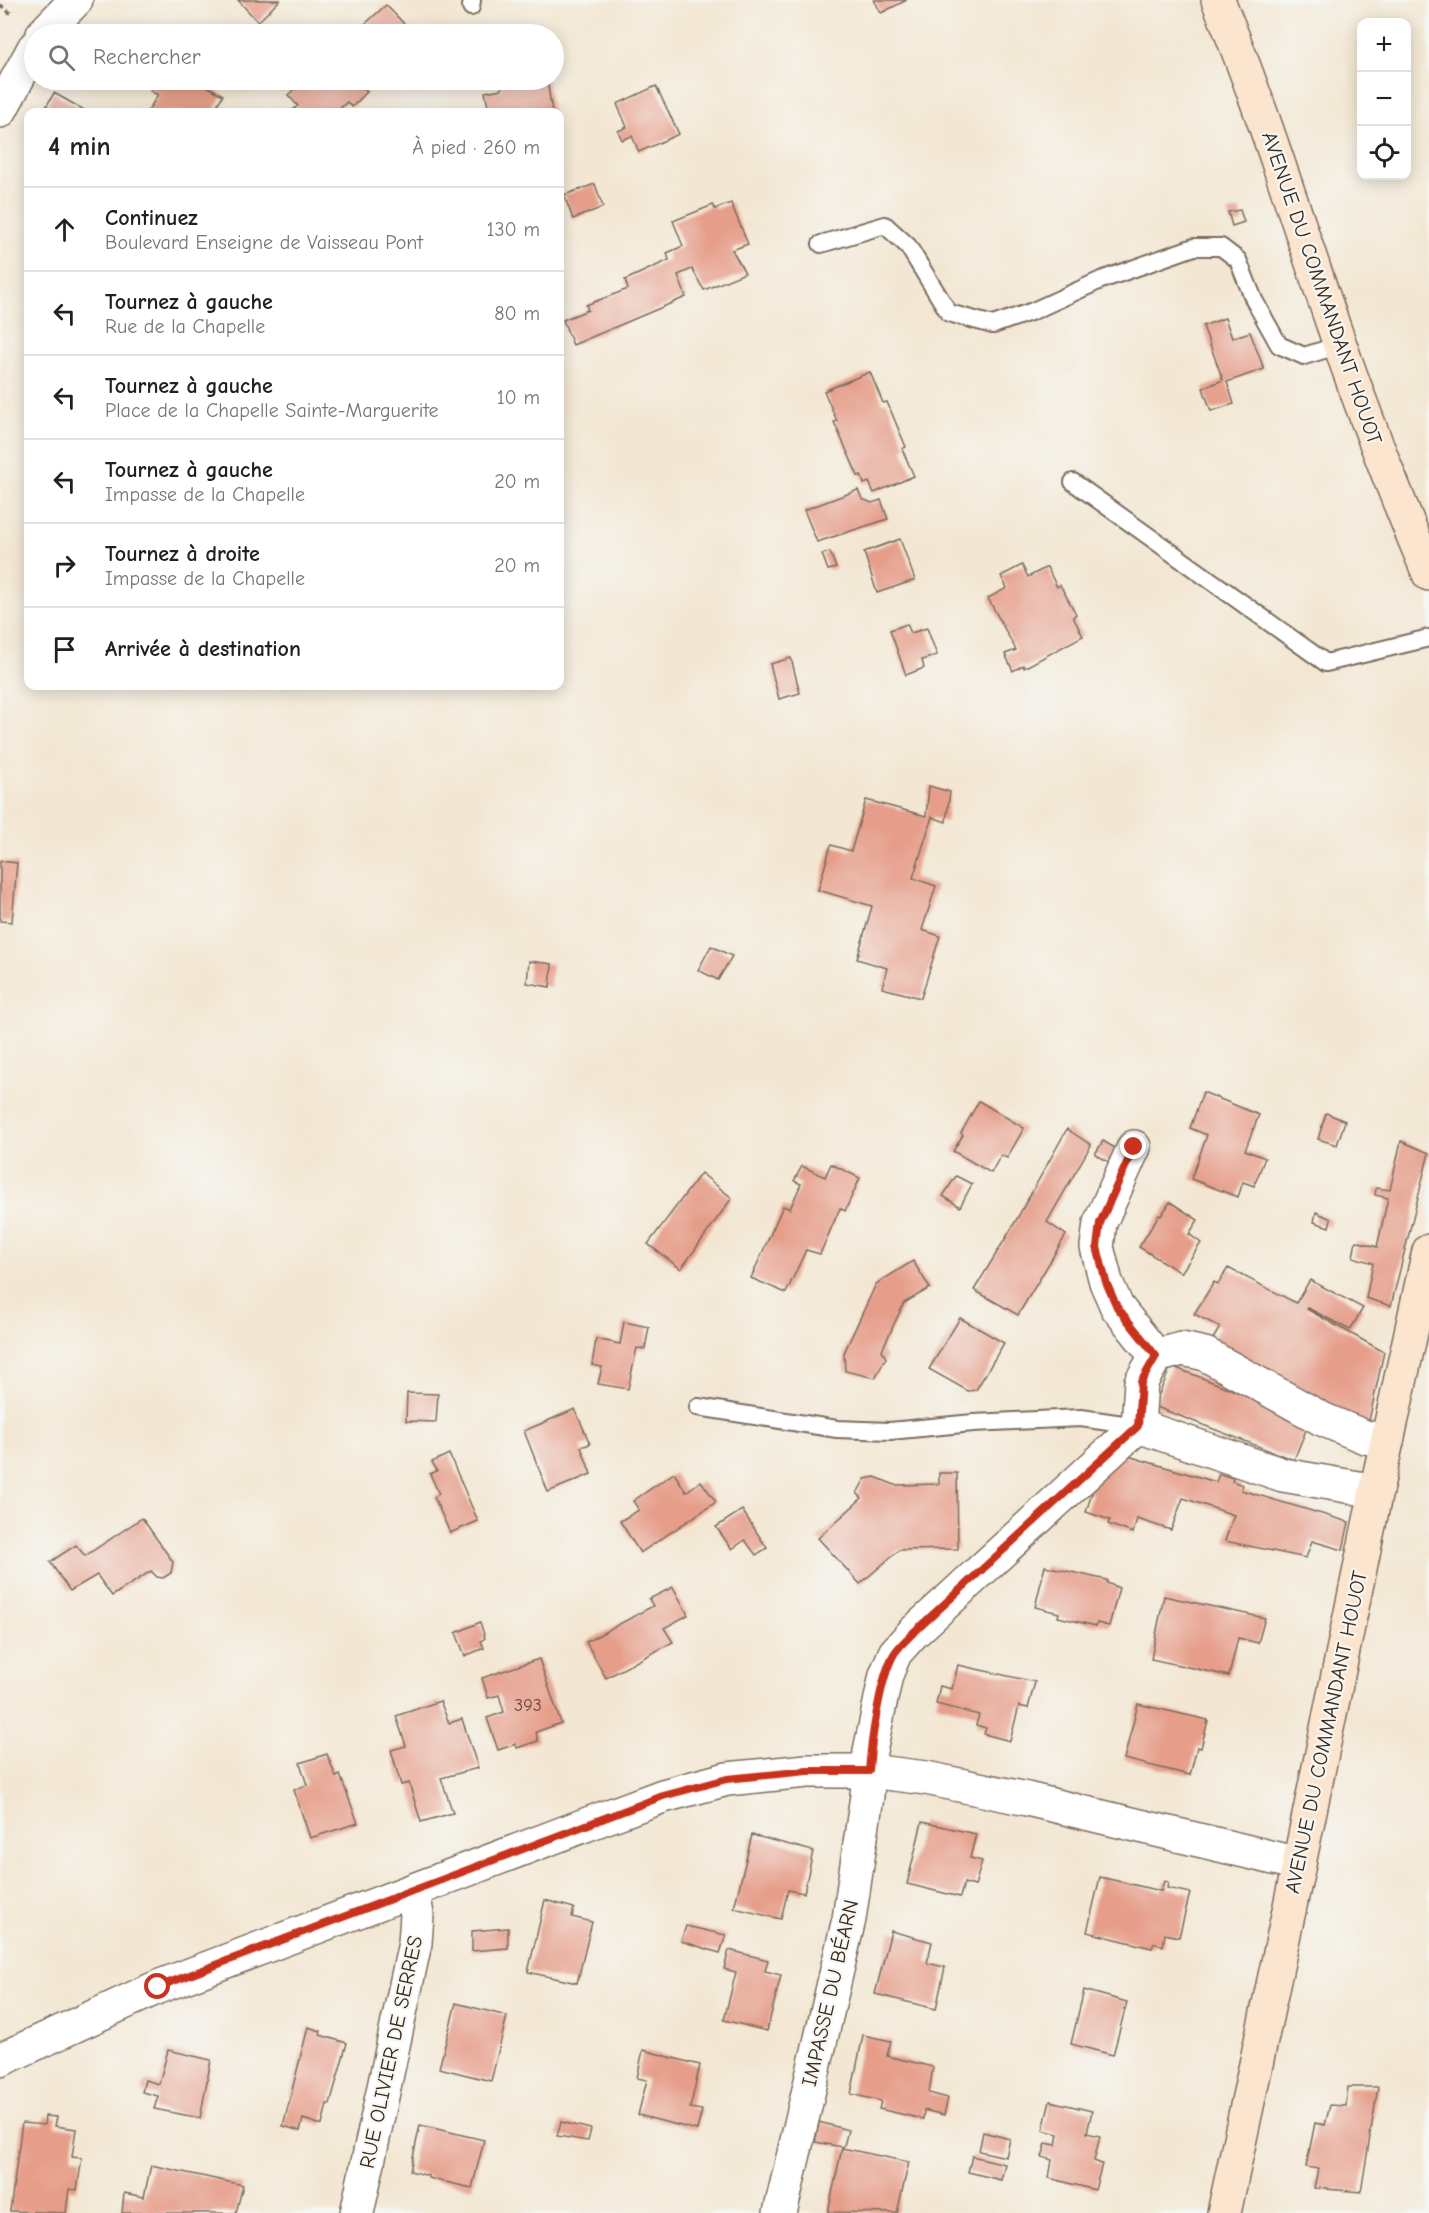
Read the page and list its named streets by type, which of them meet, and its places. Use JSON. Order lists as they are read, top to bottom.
{
  "streets": {
    "main road": ["AVENUE DU COMMANDANT HOUOT"],
    "street": ["IMPASSE DU BÉARN", "RUE OLIVIER DE SERRES"]
  },
  "house_numbers": ["393"],
  "page": {
    "map_buttons": ["+", "−"],
    "search": "Rechercher",
    "heading": ["4 min", "À pied · 260 m"],
    "list": [
      ["Continuez", "Boulevard Enseigne de Vaisseau Pont", "130 m"],
      ["Tournez à gauche", "Rue de la Chapelle", "80 m"],
      ["Tournez à gauche", "Place de la Chapelle Sainte-Marguerite", "10 m"],
      ["Tournez à gauche", "Impasse de la Chapelle", "20 m"],
      ["Tournez à droite", "Impasse de la Chapelle", "20 m"],
      "Arrivée à destination"
    ]
  }
}
